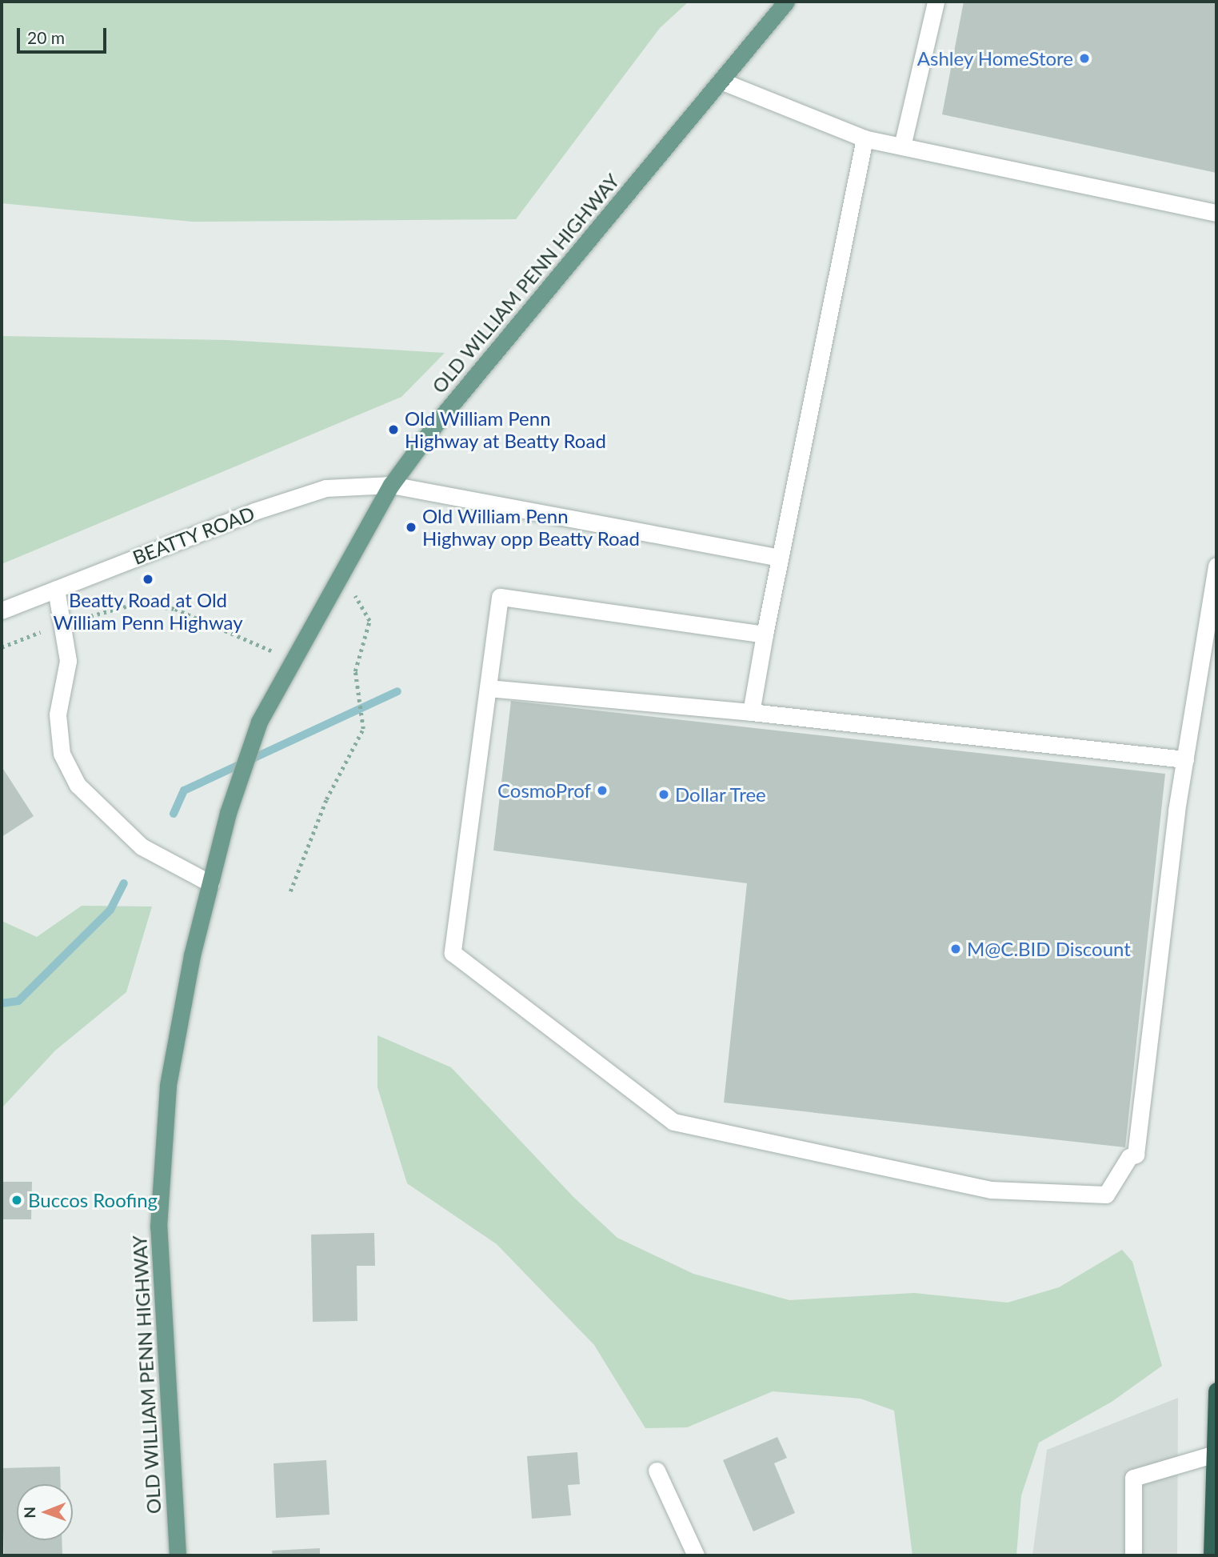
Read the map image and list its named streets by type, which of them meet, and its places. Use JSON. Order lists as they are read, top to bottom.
{
  "streets": {
    "main road": ["OLD WILLIAM PENN HIGHWAY"],
    "street": ["BEATTY ROAD"]
  },
  "crossings": [
    ["OLD WILLIAM PENN HIGHWAY", "BEATTY ROAD"]
  ],
  "places": [
    "Ashley HomeStore",
    "Old William Penn Highway at Beatty Road",
    "Old William Penn Highway opp Beatty Road",
    "Beatty Road at Old William Penn Highway",
    "CosmoProf",
    "Dollar Tree",
    "M@C.BID Discount",
    "Buccos Roofing"
  ],
  "scale_bar": "20 m",
  "north": "left"
}
